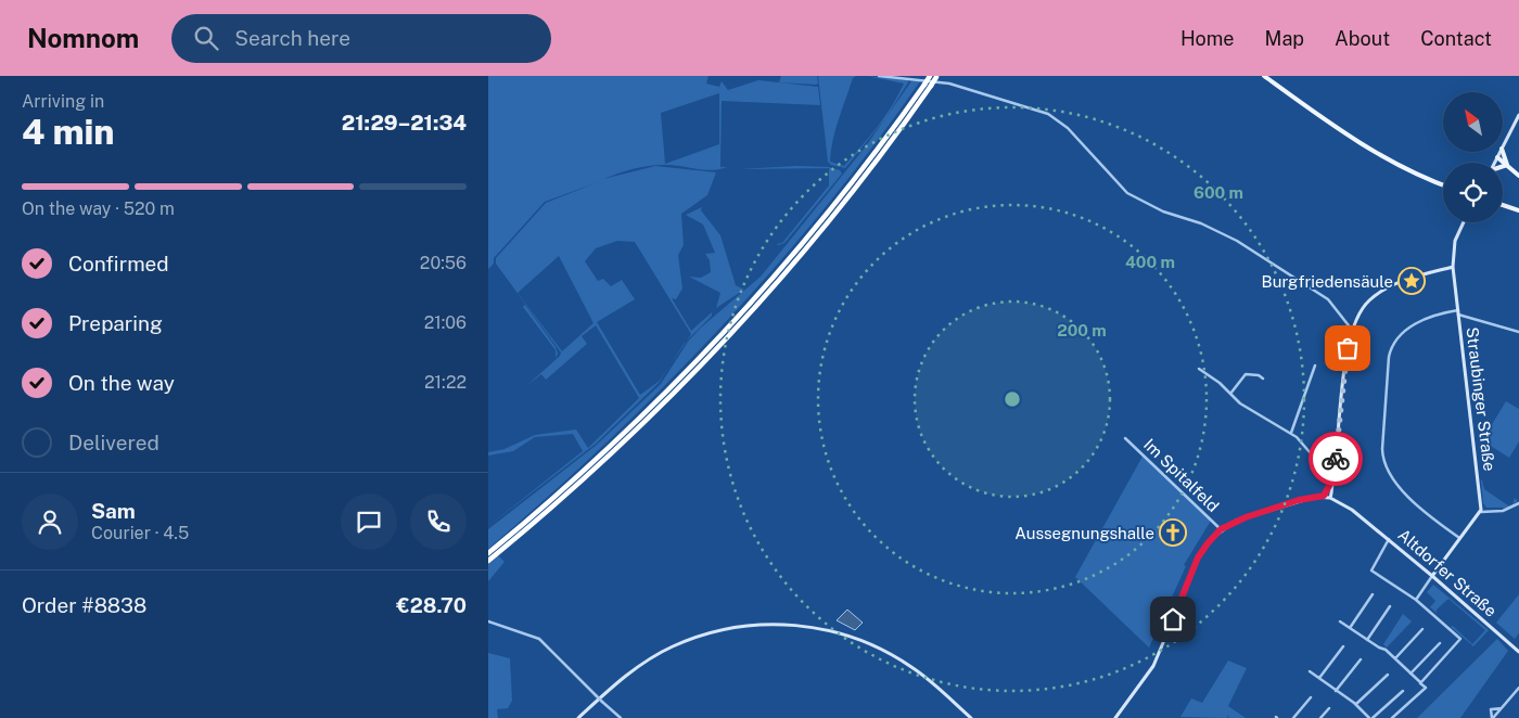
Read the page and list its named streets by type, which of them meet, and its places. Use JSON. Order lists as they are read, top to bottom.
{
  "streets": {
    "main road": ["Straubinger Straße", "Altdorfer Straße"],
    "street": ["Im Spitalfeld"]
  },
  "places": {
    "place": ["Burgfriedensäule"],
    "church": ["Aussegnungshalle"]
  },
  "north": "top left",
  "page": {
    "header": "Nomnom",
    "search": "Search here",
    "nav": [
      "Home",
      "Map",
      "About",
      "Contact"
    ],
    "heading": ["4 min", "Arriving in", "21:29–21:34"],
    "panel": [
      "Sam",
      "Courier · 4.5",
      "Order #8838",
      "€28.70"
    ],
    "bar": "On the way · 520 m",
    "list": [
      ["Confirmed", "20:56"],
      ["Preparing", "21:06"],
      ["On the way", "21:22"],
      "Delivered"
    ]
  },
  "rings": ["600 m", "400 m", "200 m"]
}
